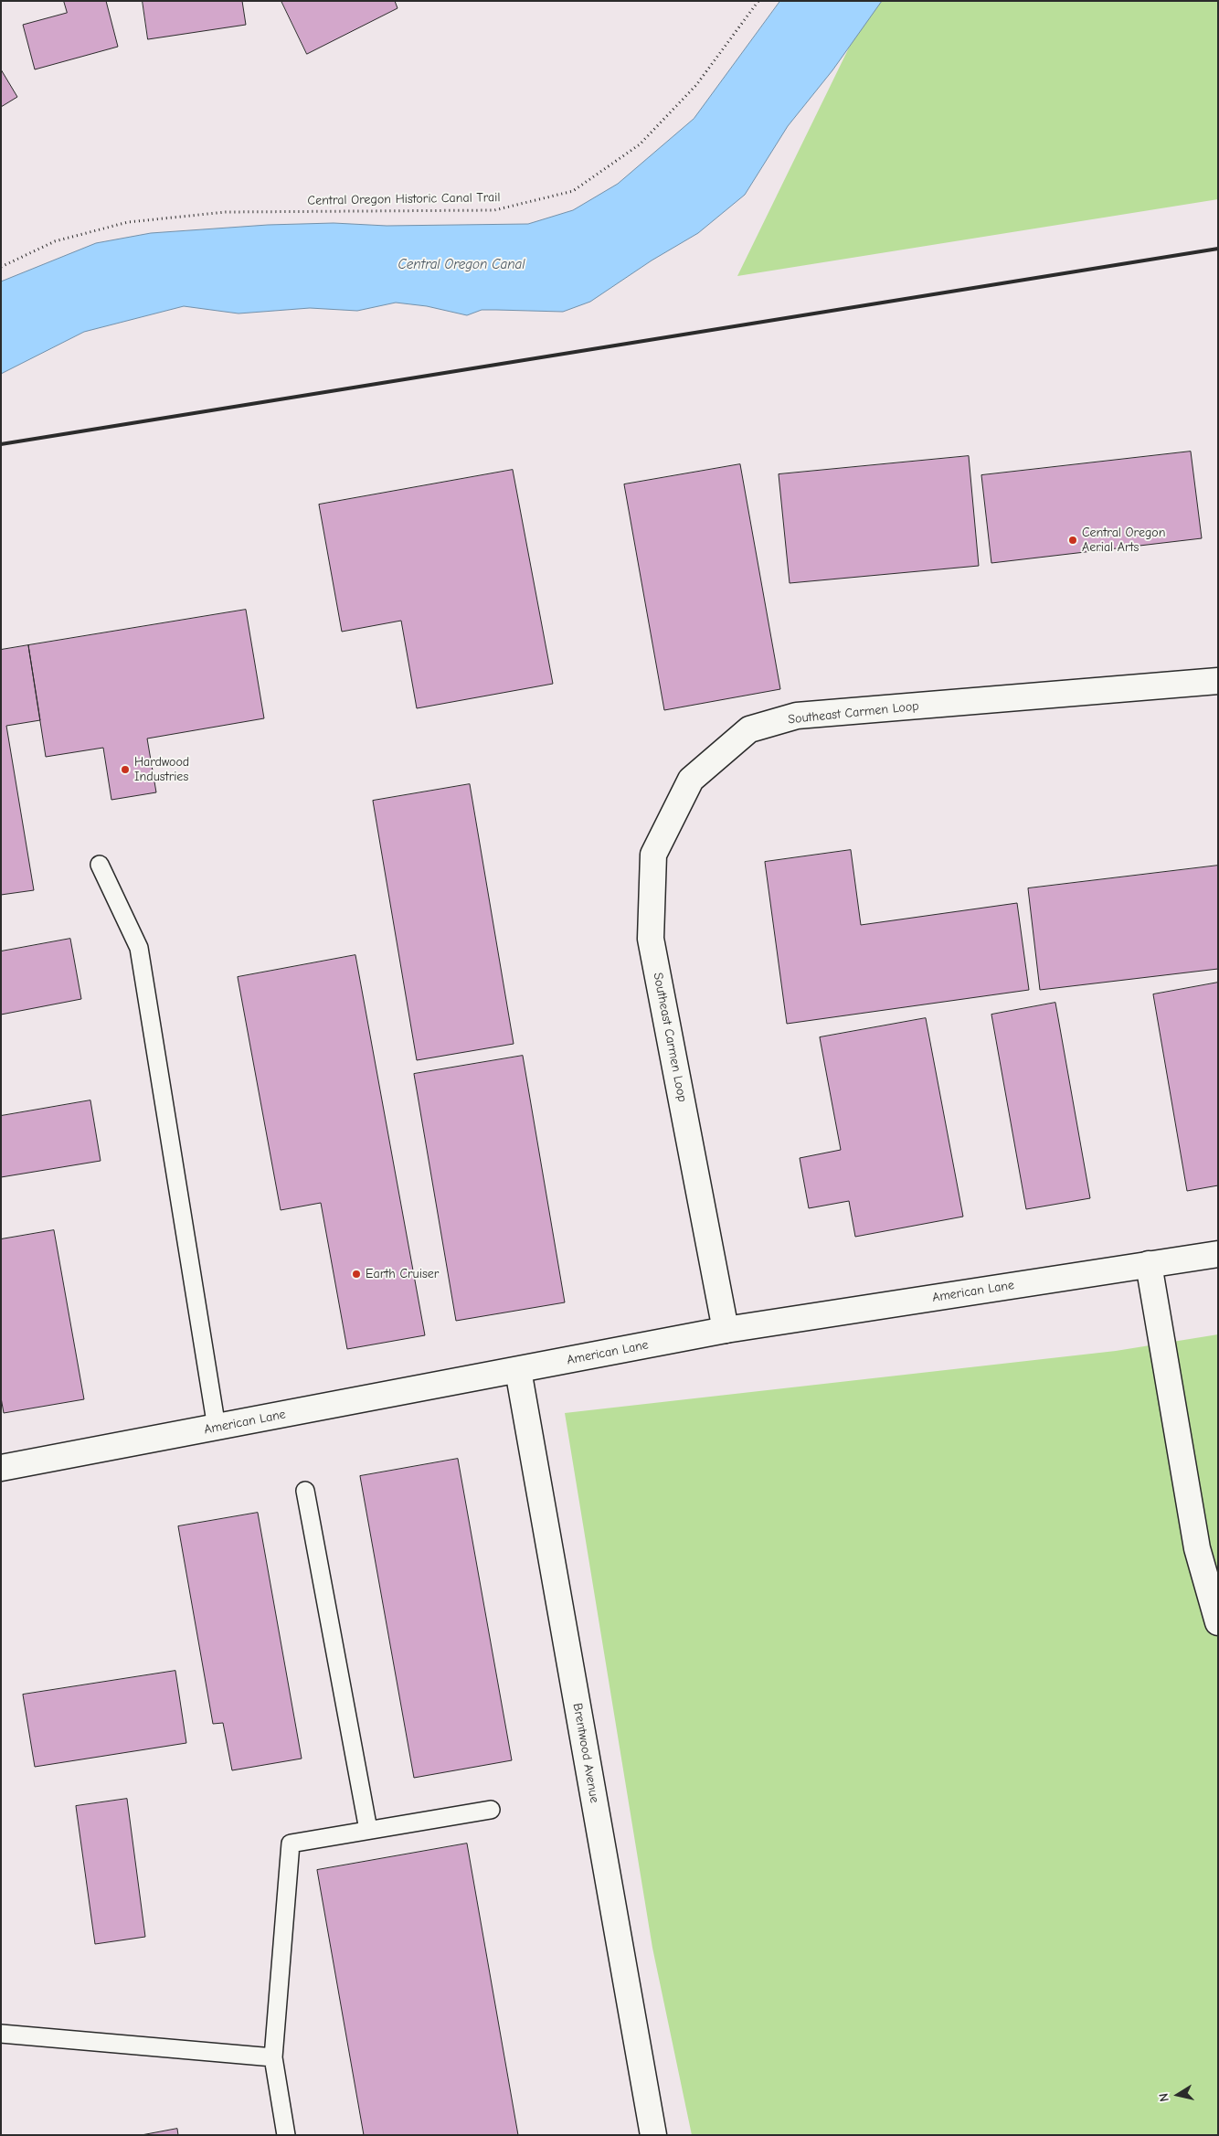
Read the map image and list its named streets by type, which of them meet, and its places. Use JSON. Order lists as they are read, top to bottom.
{
  "streets": {
    "street": ["Southeast Carmen Loop", "American Lane", "Brentwood Avenue"],
    "path": ["Central Oregon Historic Canal Trail"]
  },
  "crossings": [
    ["Southeast Carmen Loop", "American Lane"],
    ["American Lane", "Brentwood Avenue"]
  ],
  "water": ["Central Oregon Canal"],
  "places": ["Central Oregon Aerial Arts", "Hardwood Industries", "Earth Cruiser"],
  "north": "left"
}
